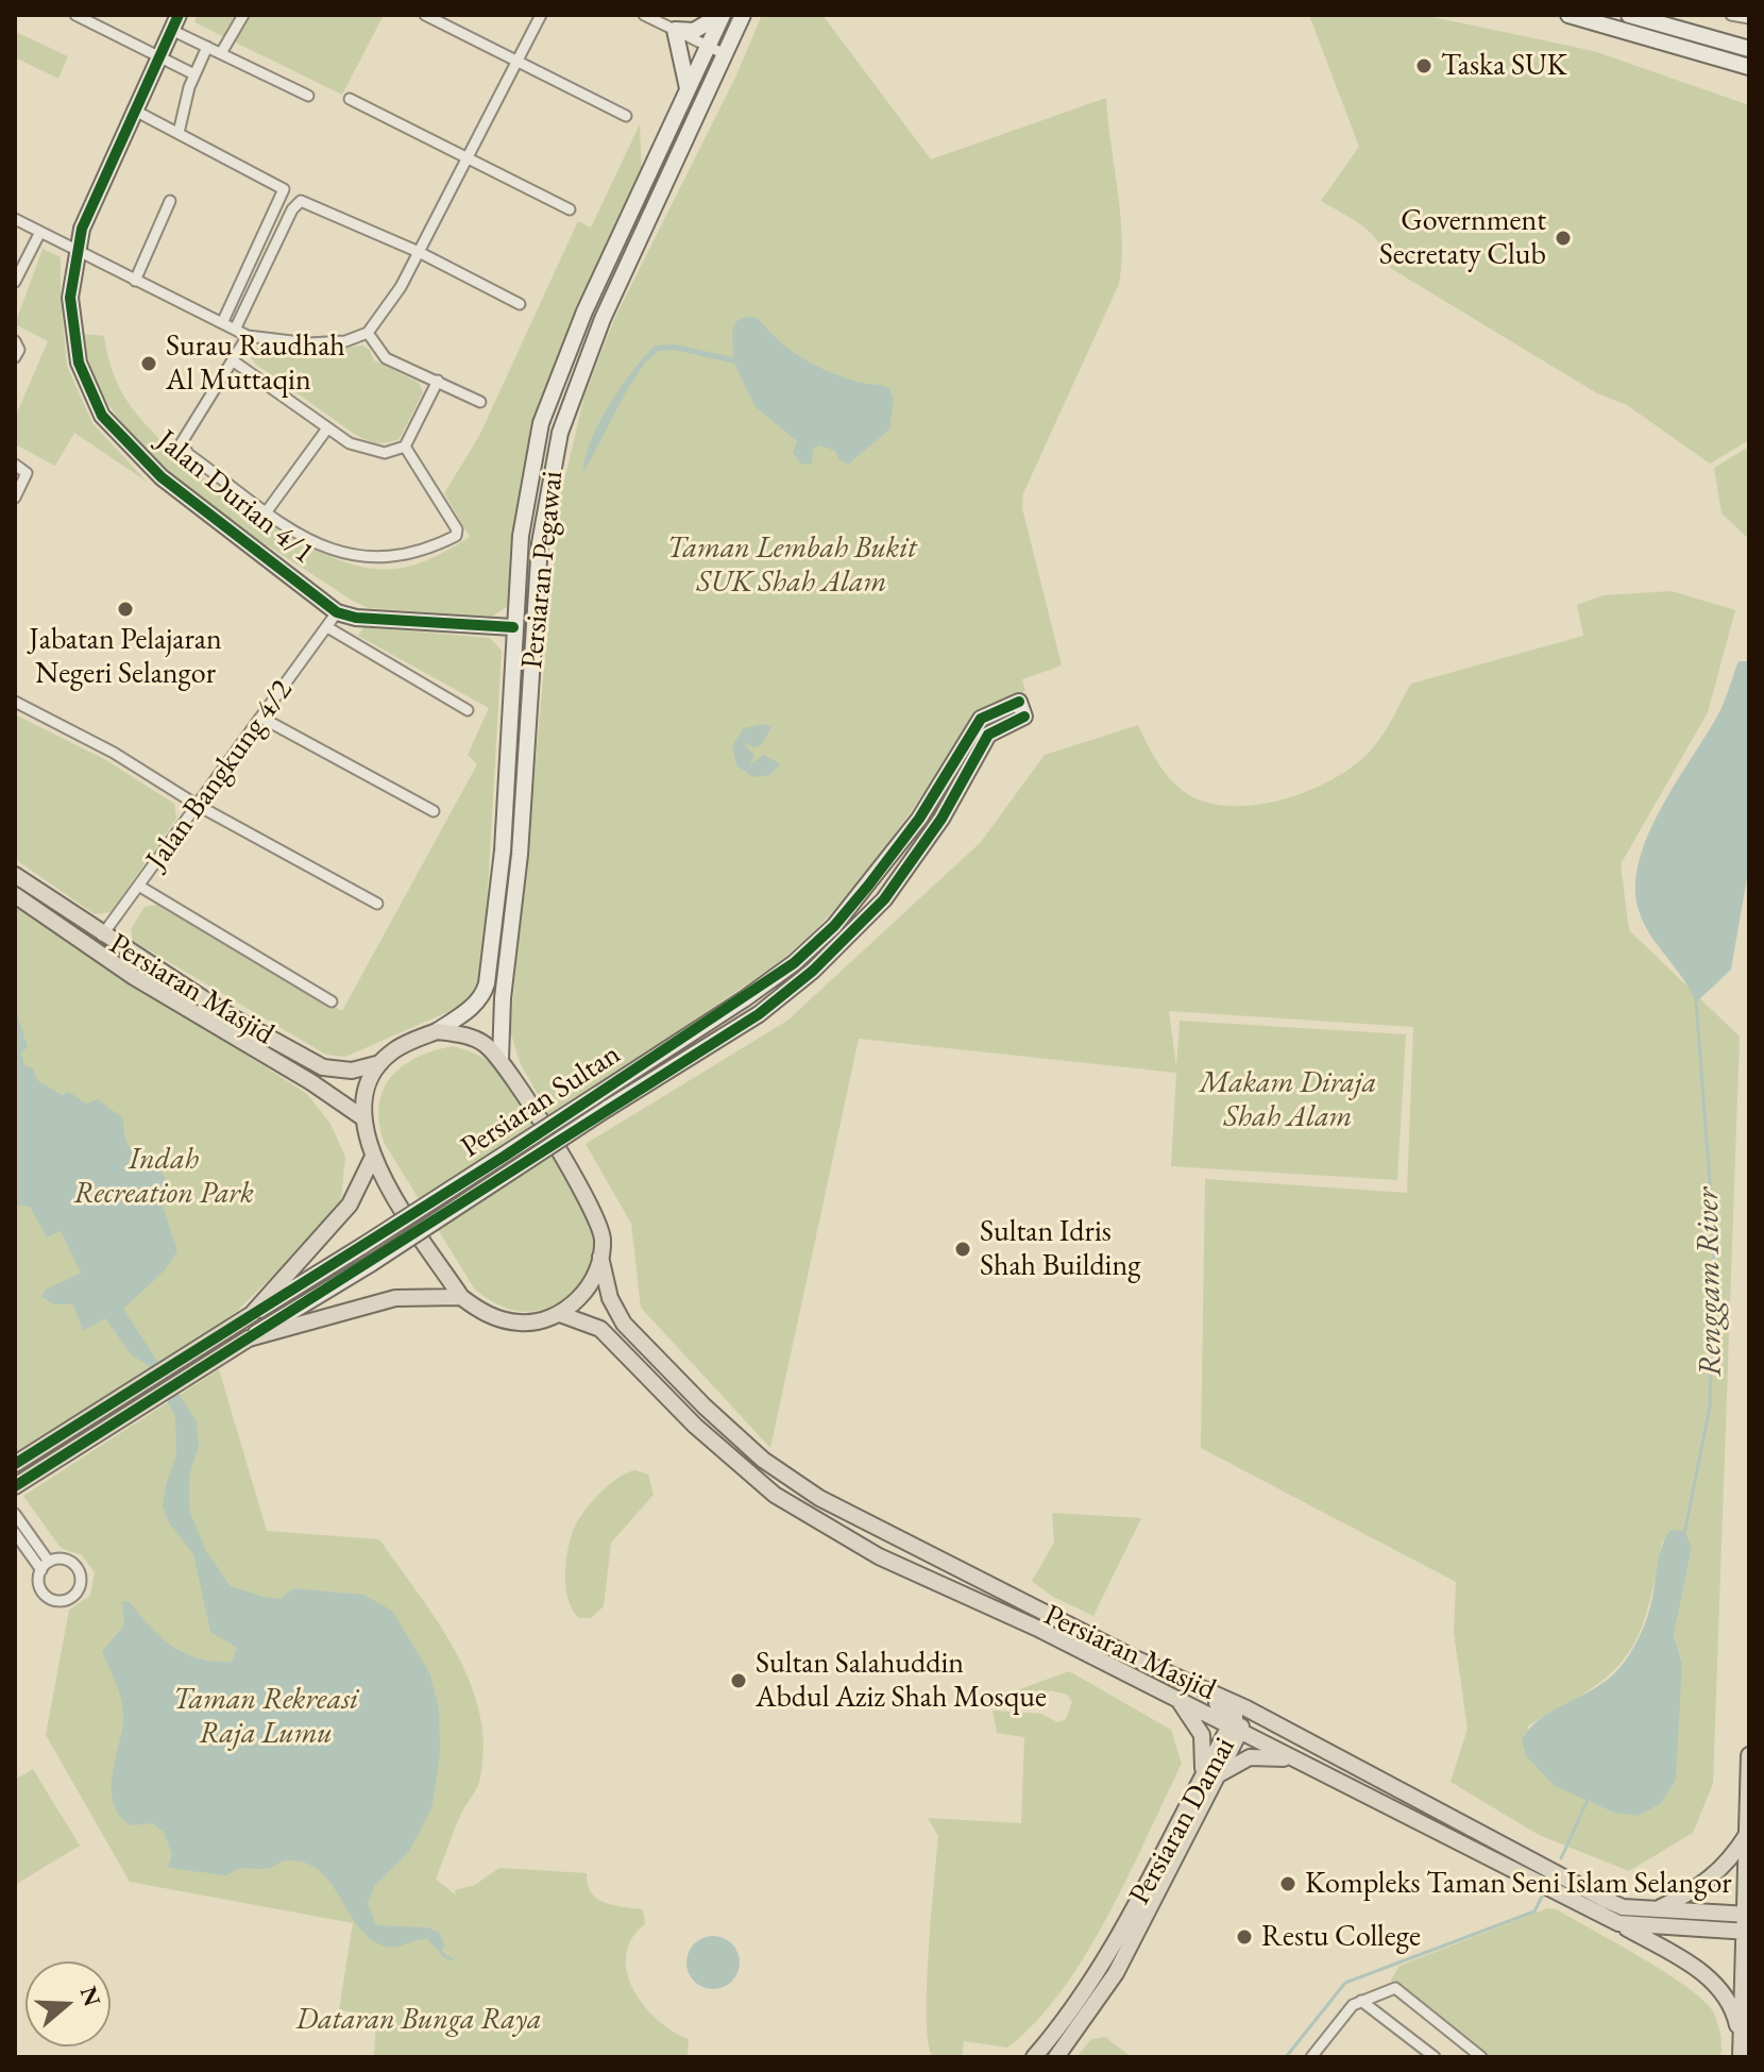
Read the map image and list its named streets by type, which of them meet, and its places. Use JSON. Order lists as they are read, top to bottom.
{
  "streets": {
    "main road": ["Persiaran Masjid", "Persiaran Sultan", "Persiaran Damai"],
    "street": ["Jalan Durian 4/1", "Persiaran Pegawai", "Jalan Bangkung 4/2"]
  },
  "crossings": [
    ["Jalan Durian 4/1", "Persiaran Pegawai"],
    ["Jalan Durian 4/1", "Jalan Bangkung 4/2"],
    ["Persiaran Pegawai", "Persiaran Masjid"],
    ["Jalan Bangkung 4/2", "Persiaran Masjid"],
    ["Persiaran Masjid", "Persiaran Damai"]
  ],
  "water": ["Renggam River"],
  "parks": [
    "Taman Lembah Bukit SUK Shah Alam",
    "Makam Diraja Shah Alam",
    "Indah Recreation Park",
    "Taman Rekreasi Raja Lumu",
    "Dataran Bunga Raya"
  ],
  "places": [
    "Taska SUK",
    "Government Secretaty Club",
    "Surau Raudhah Al Muttaqin",
    "Jabatan Pelajaran Negeri Selangor",
    "Sultan Idris Shah Building",
    "Sultan Salahuddin Abdul Aziz Shah Mosque",
    "Kompleks Taman Seni Islam Selangor",
    "Restu College"
  ],
  "north": "right"
}
